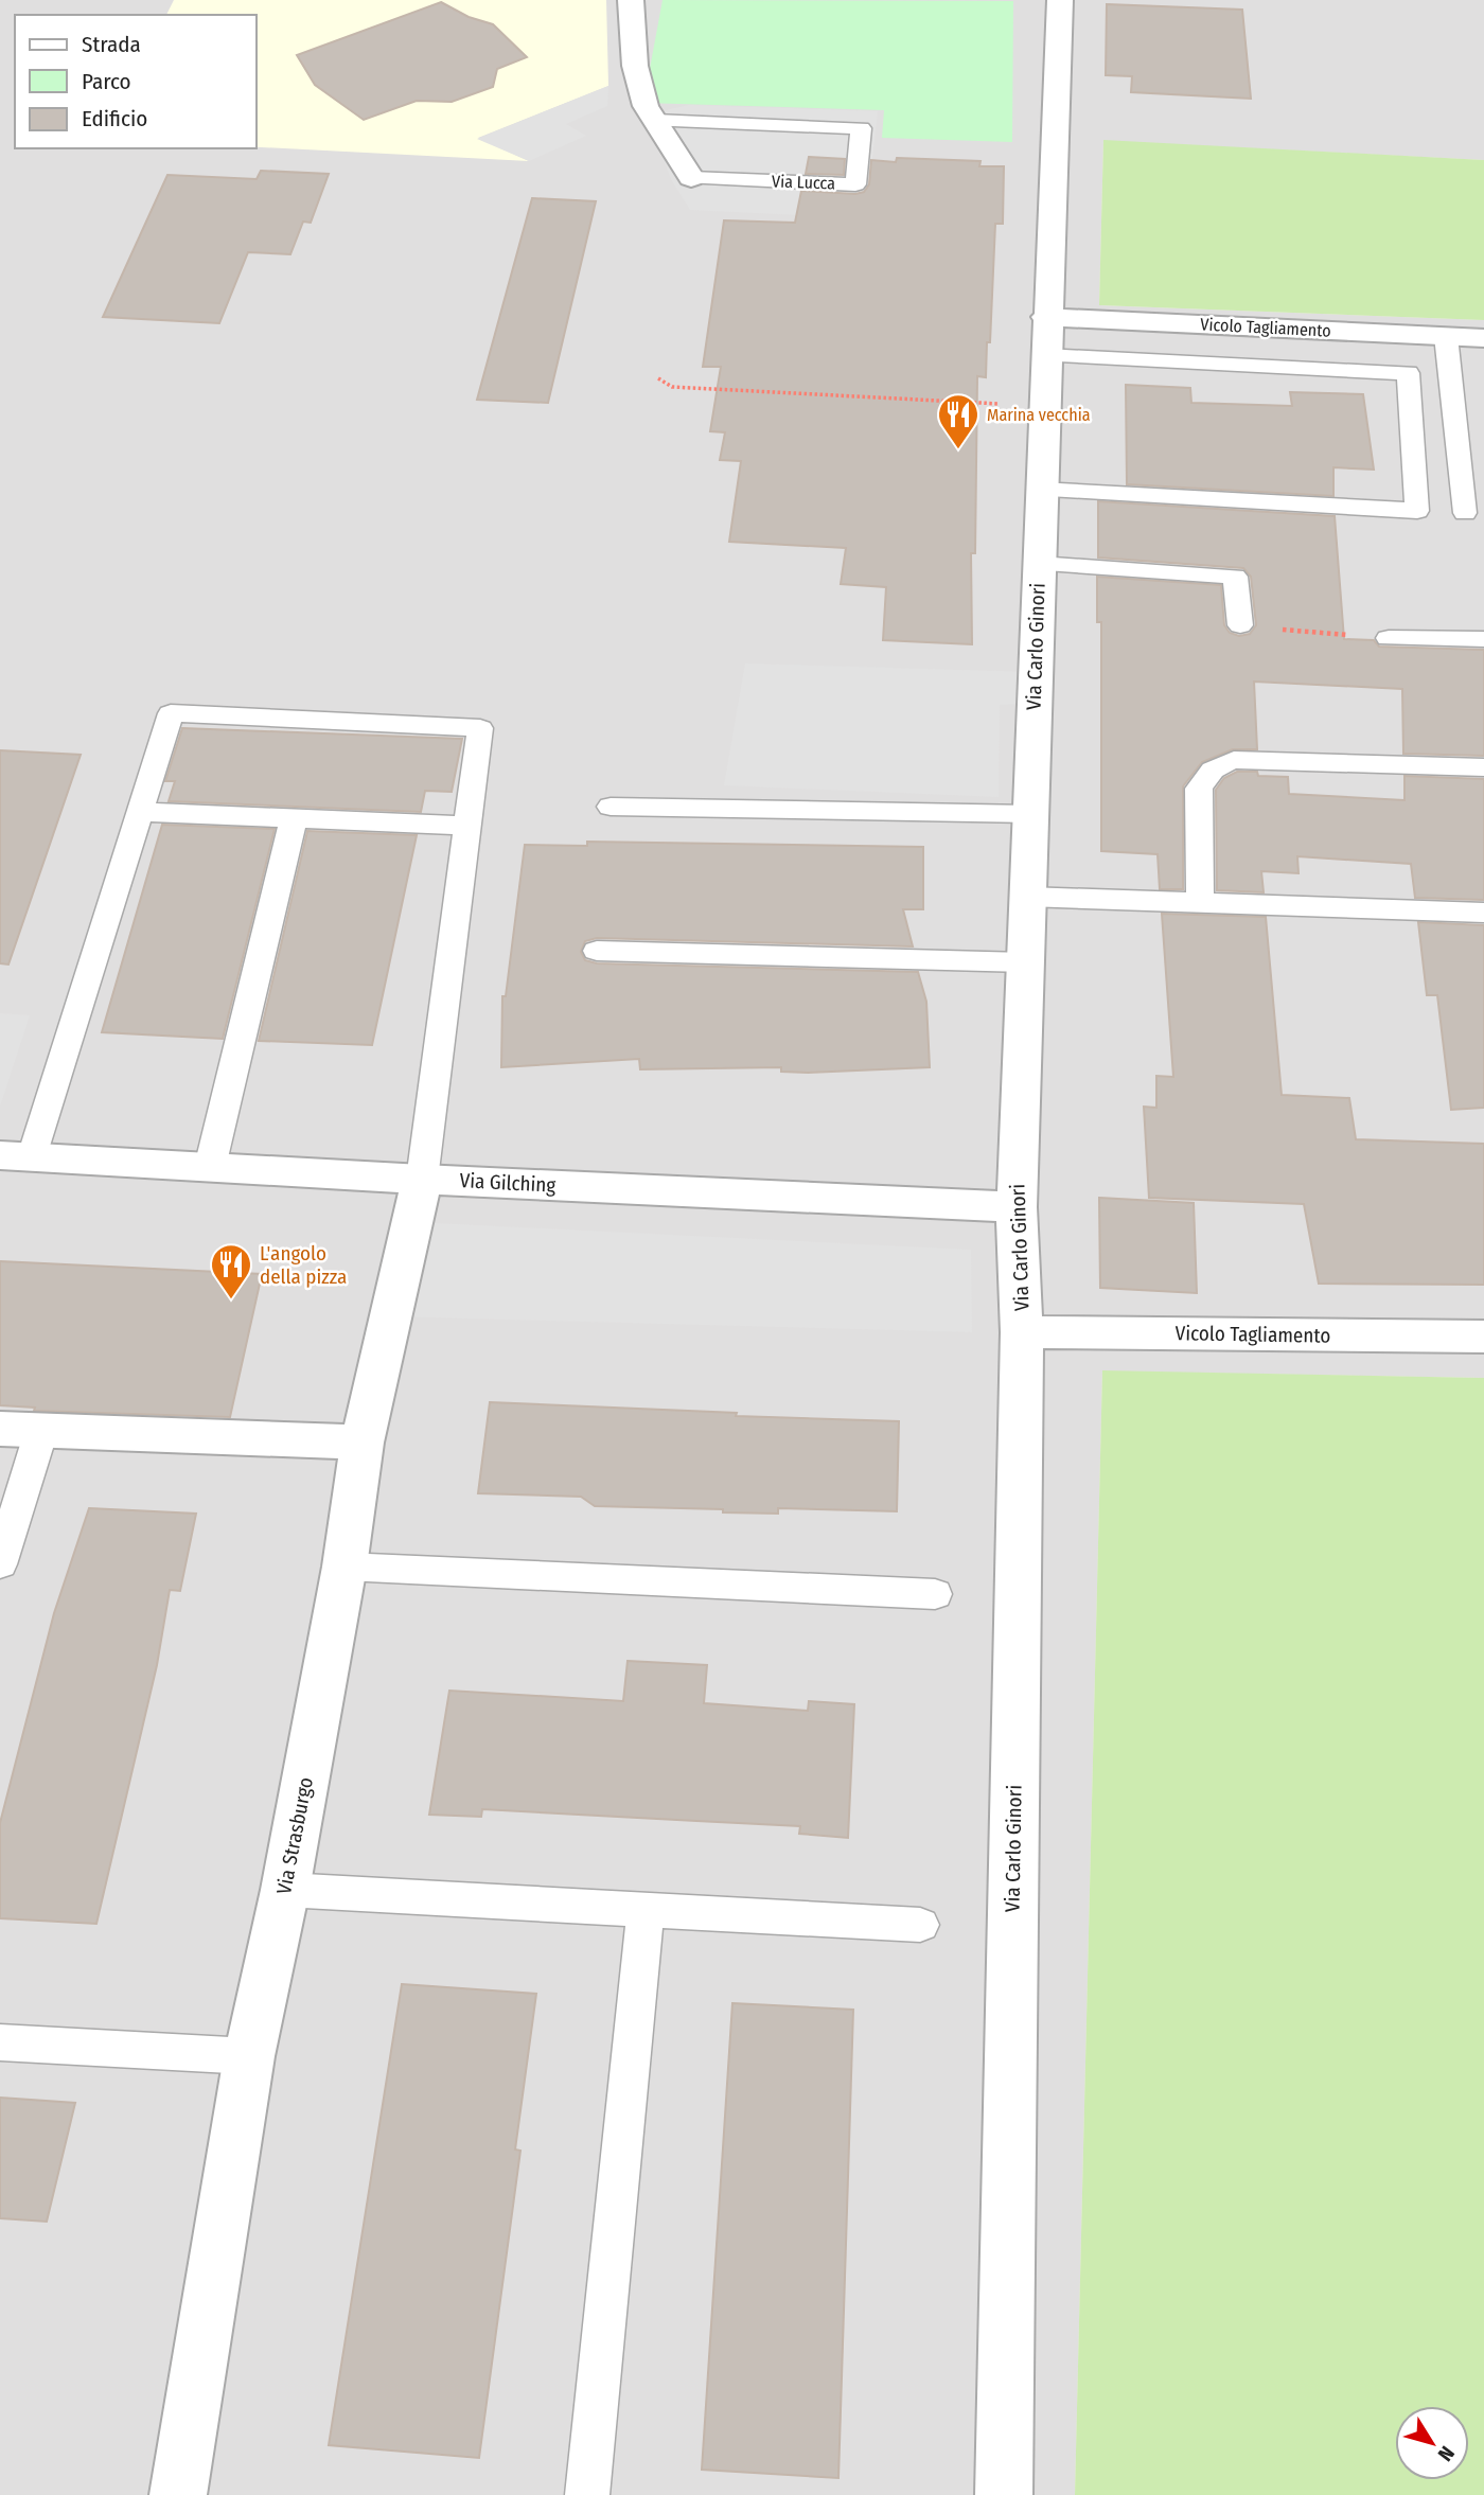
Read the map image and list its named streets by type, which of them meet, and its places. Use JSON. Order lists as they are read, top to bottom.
{
  "streets": {
    "street": [
      "Via Lucca",
      "Vicolo Tagliamento",
      "Via Carlo Ginori",
      "Via Gilching",
      "Via Strasburgo"
    ]
  },
  "crossings": [
    ["Vicolo Tagliamento", "Via Carlo Ginori"],
    ["Via Carlo Ginori", "Via Gilching"],
    ["Via Gilching", "Via Strasburgo"]
  ],
  "places": {
    "restaurant": ["Marina vecchia", "L'angolo della pizza"]
  },
  "legend": ["Strada", "Parco", "Edificio"],
  "north": "bottom right"
}
